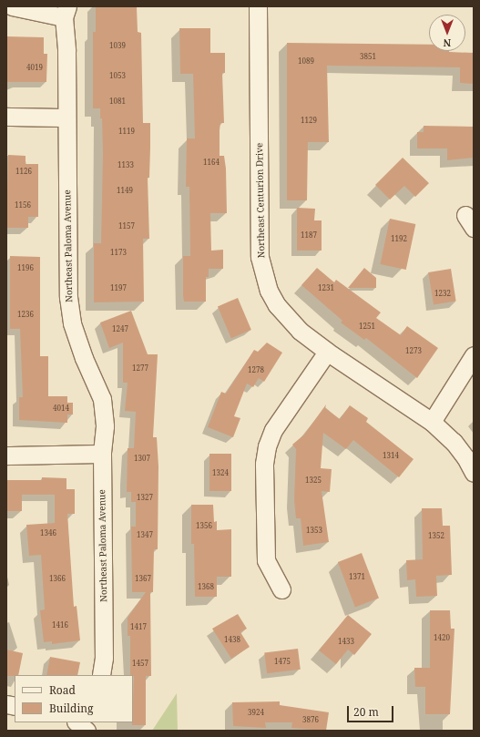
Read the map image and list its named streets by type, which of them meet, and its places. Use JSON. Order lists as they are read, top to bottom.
{
  "streets": {
    "street": ["Northeast Centurion Drive", "Northeast Paloma Avenue"]
  },
  "house_numbers": [
    "1039",
    "3851",
    "1089",
    "4019",
    "1053",
    "1081",
    "1129",
    "1119",
    "1164",
    "1133",
    "1126",
    "1149",
    "1156",
    "1157",
    "1187",
    "1192",
    "1173",
    "1196",
    "1197",
    "1231",
    "1232",
    "1236",
    "1251",
    "1247",
    "1273",
    "1277",
    "1278",
    "4014",
    "1314",
    "1307",
    "1324",
    "1325",
    "1327",
    "1356",
    "1353",
    "1346",
    "1347",
    "1352",
    "1371",
    "1366",
    "1367",
    "1368",
    "1416",
    "1417",
    "1420",
    "1438",
    "1433",
    "1475",
    "1457",
    "3924",
    "3876"
  ],
  "legend": ["Road", "Building"],
  "scale_bar": "20 m",
  "north": "bottom"
}
